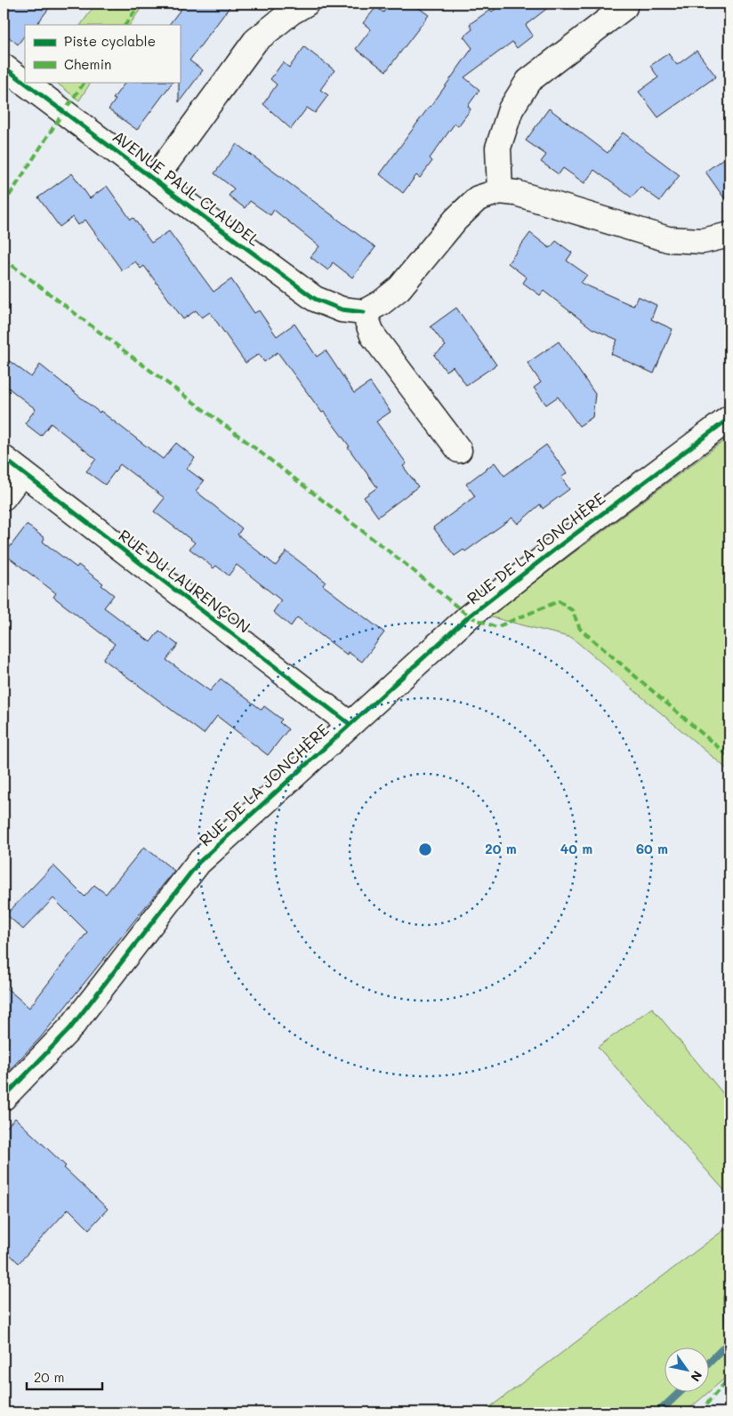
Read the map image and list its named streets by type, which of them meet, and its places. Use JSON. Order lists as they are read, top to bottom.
{
  "streets": {
    "street": ["AVENUE PAUL CLAUDEL", "RUE DE LA JONCHÈRE", "RUE DU LAURENÇON"]
  },
  "crossings": [
    ["RUE DE LA JONCHÈRE", "RUE DU LAURENÇON"]
  ],
  "legend": ["Piste cyclable", "Chemin"],
  "scale_bar": "20 m",
  "north": "bottom right",
  "rings": ["20 m", "40 m", "60 m"]
}
